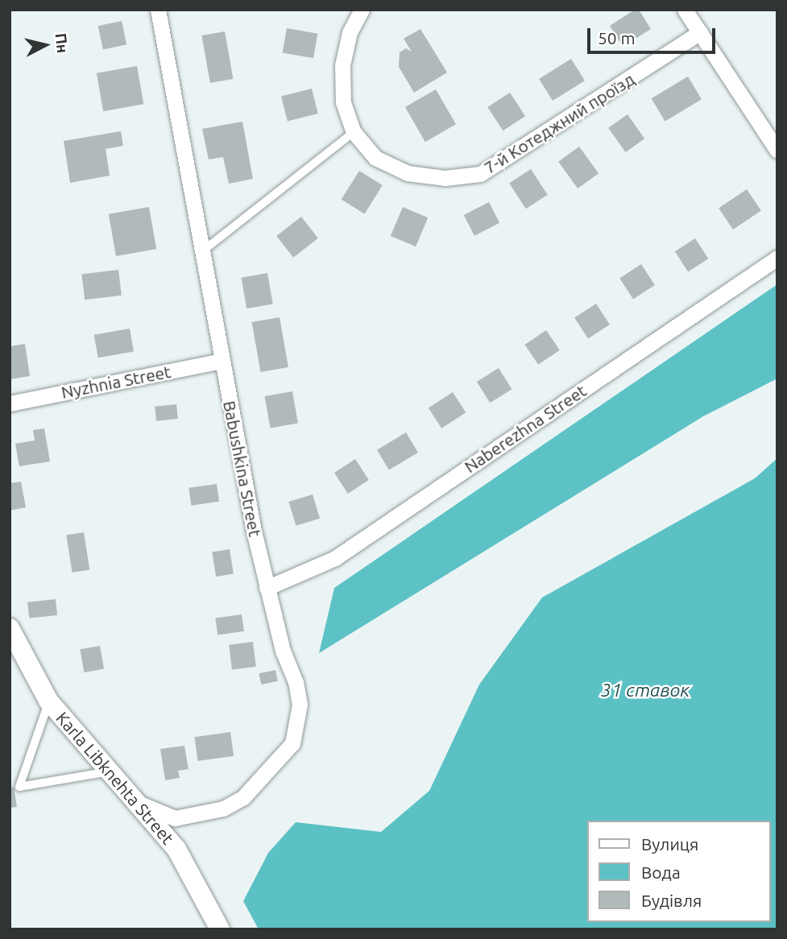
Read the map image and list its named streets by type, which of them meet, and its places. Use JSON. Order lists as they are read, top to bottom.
{
  "streets": {
    "street": [
      "7-й Котеджний проїзд",
      "Nyzhnia Street",
      "Naberezhna Street",
      "Babushkina Street",
      "Karla Libknehta Street"
    ]
  },
  "crossings": [
    ["Nyzhnia Street", "Babushkina Street"],
    ["Naberezhna Street", "Babushkina Street"],
    ["Babushkina Street", "Karla Libknehta Street"]
  ],
  "water": ["31 ставок"],
  "legend": ["Вулиця", "Вода", "Будівля"],
  "scale_bar": "50 m",
  "north": "right"
}
